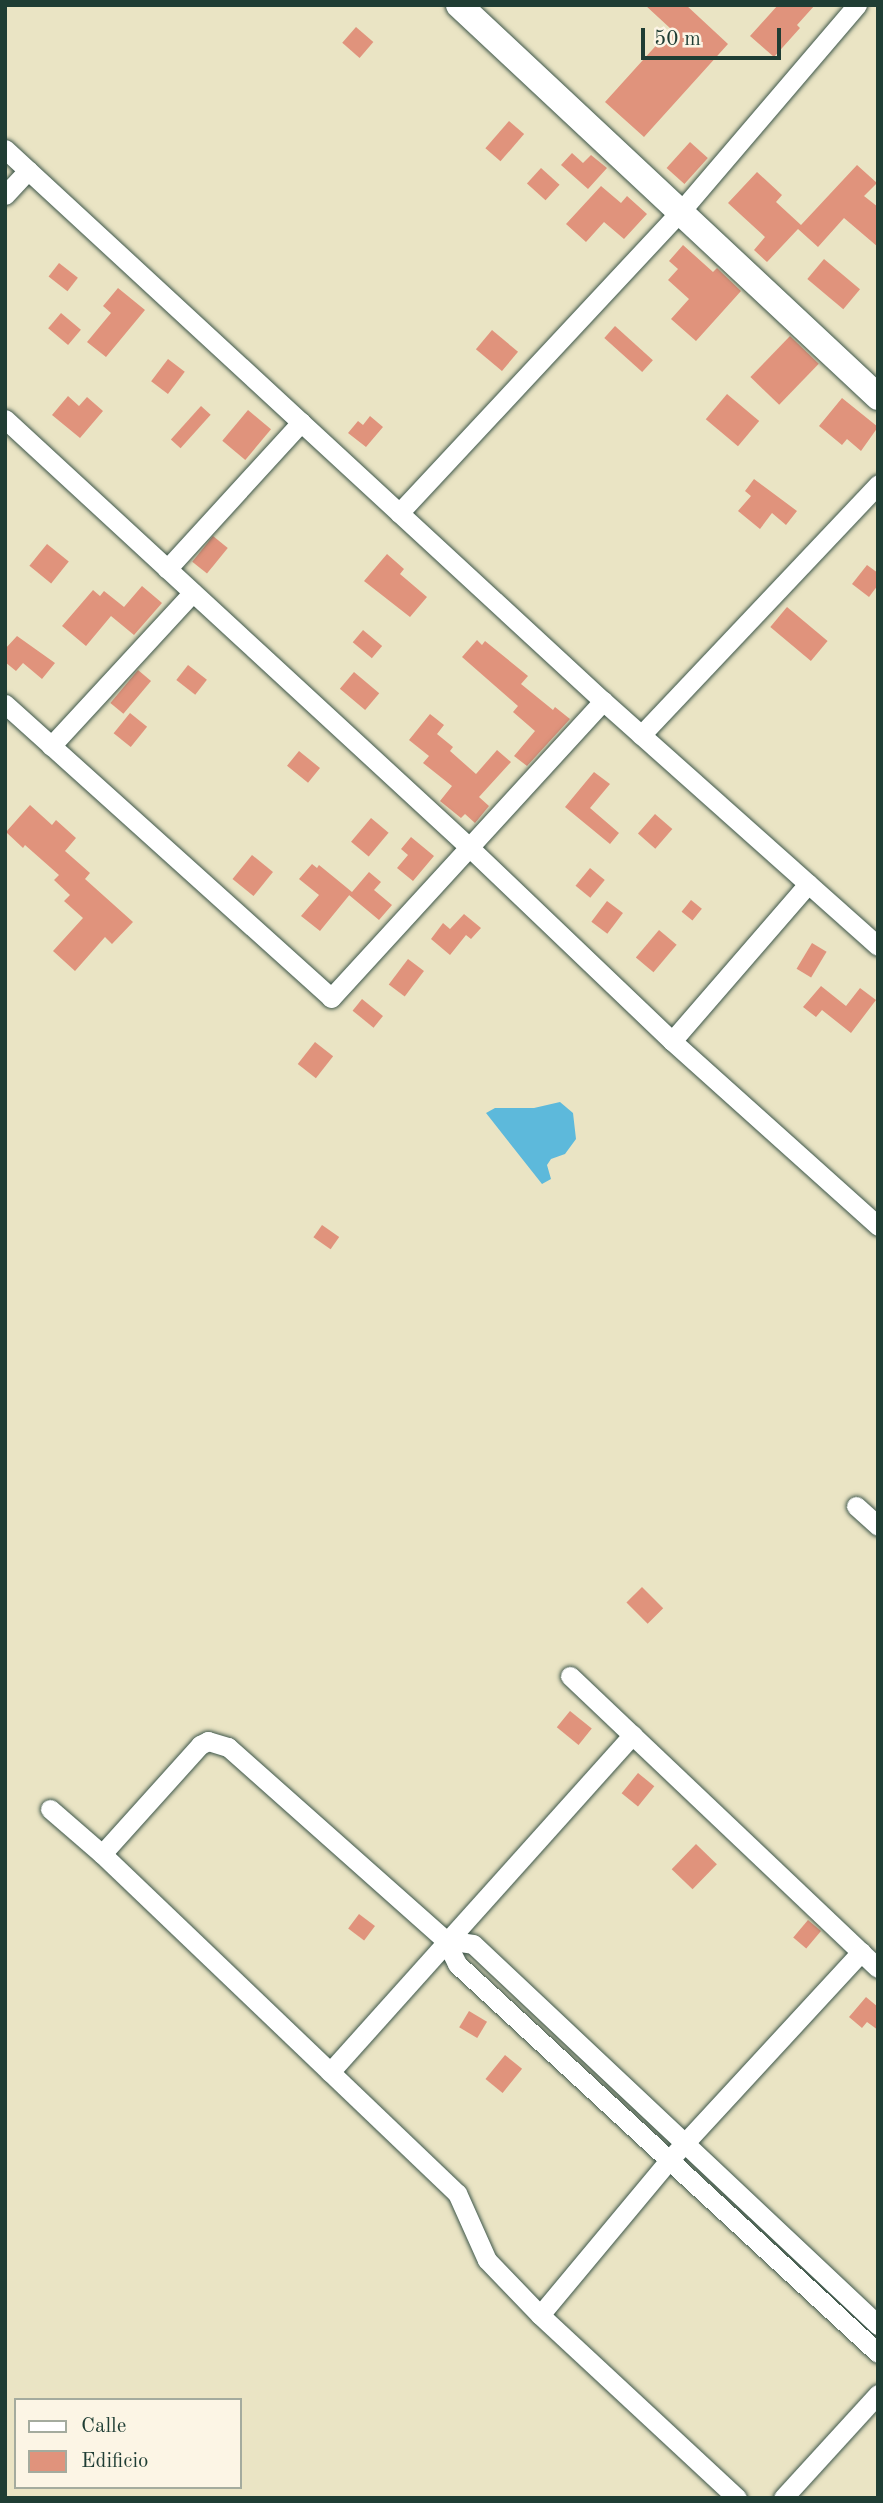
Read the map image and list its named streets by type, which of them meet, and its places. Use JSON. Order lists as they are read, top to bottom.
{
  "legend": ["Calle", "Edificio"],
  "scale_bar": "50 m"
}
